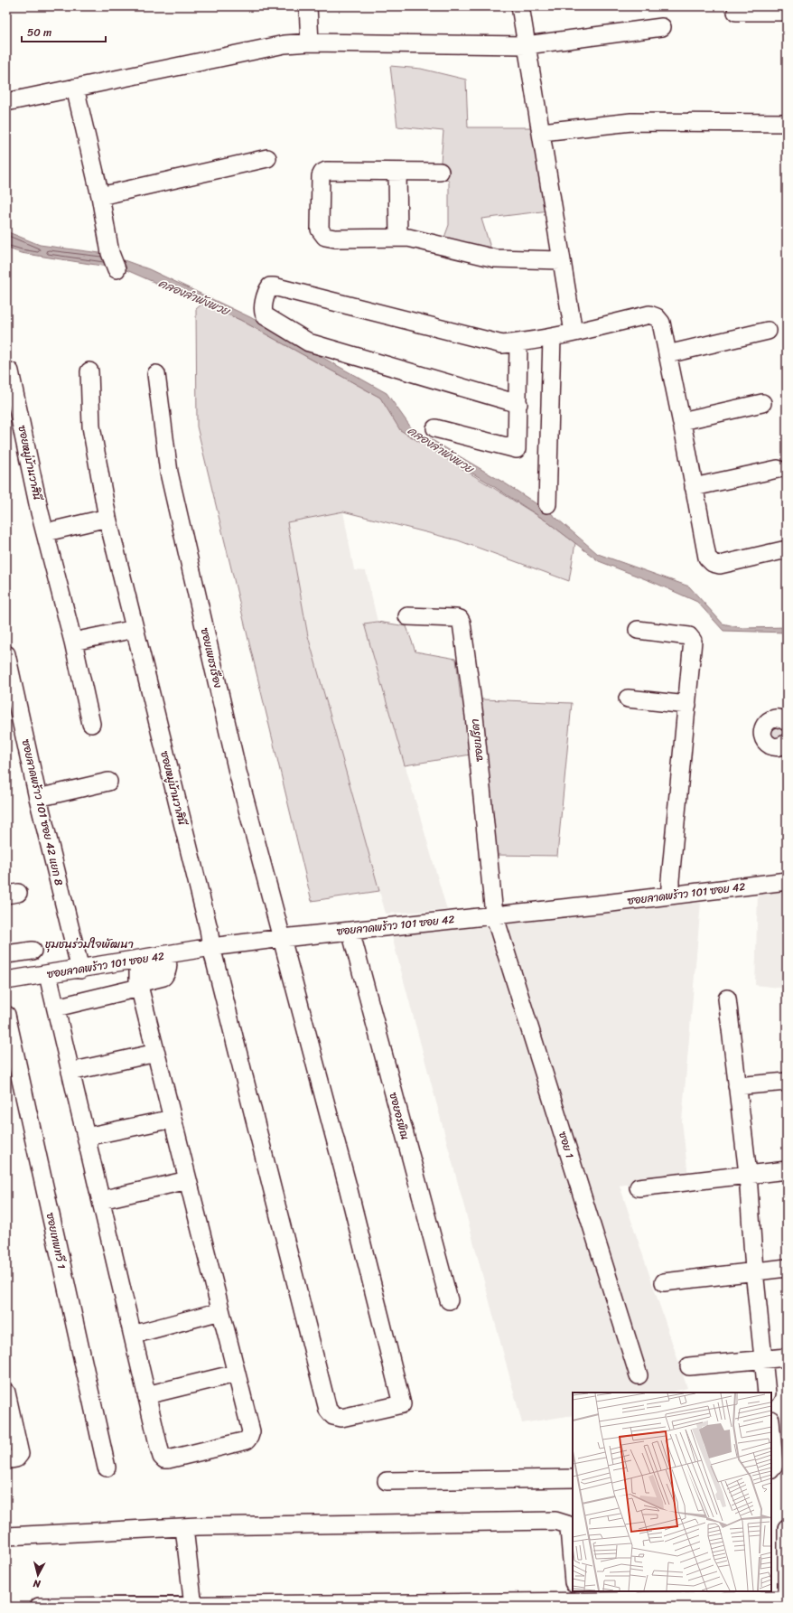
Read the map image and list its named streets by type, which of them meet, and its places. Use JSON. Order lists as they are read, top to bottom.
{
  "streets": {
    "street": [
      "ซอยหมู่บ้านวาสินี",
      "ซอยเพชรเรือง",
      "ซอยปรีดา",
      "ซอยลาดพร้าว 101 ซอย 42 แยก 8",
      "ซอยลาดพร้าว 101 ซอย 42",
      "ซอยอรพิณ",
      "ซอย 1",
      "ซอยเทพทวี 1"
    ]
  },
  "crossings": [
    ["ซอยหมู่บ้านวาสินี", "ซอยเพชรเรือง"],
    ["ซอยหมู่บ้านวาสินี", "ซอยลาดพร้าว 101 ซอย 42"],
    ["ซอยเพชรเรือง", "ซอยลาดพร้าว 101 ซอย 42"],
    ["ซอยปรีดา", "ซอยลาดพร้าว 101 ซอย 42"],
    ["ซอยปรีดา", "ซอย 1"],
    ["ซอยลาดพร้าว 101 ซอย 42 แยก 8", "ซอยลาดพร้าว 101 ซอย 42"],
    ["ซอยลาดพร้าว 101 ซอย 42", "ซอยอรพิณ"],
    ["ซอยลาดพร้าว 101 ซอย 42", "ซอย 1"]
  ],
  "districts": ["ชุมชนร่วมใจพัฒนา"],
  "water": ["คลองลำพังพวย"],
  "scale_bar": "50 m",
  "north": "bottom"
}
